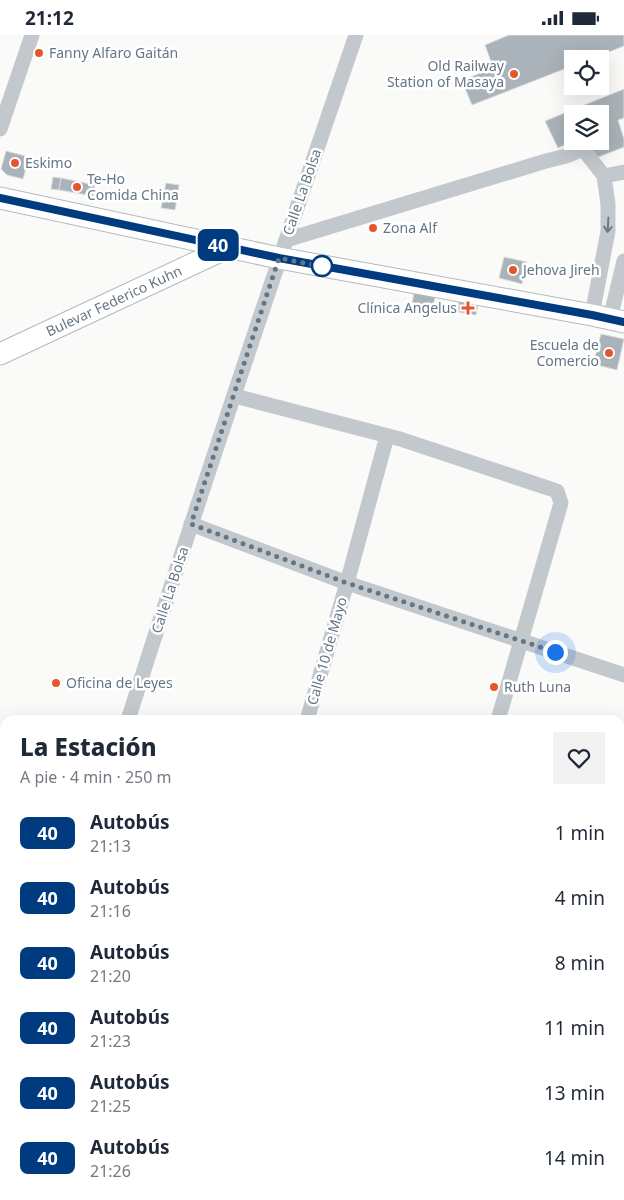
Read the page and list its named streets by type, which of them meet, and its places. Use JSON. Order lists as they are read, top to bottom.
{
  "streets": {
    "street": ["Calle La Bolsa", "Bulevar Federico Kuhn", "Calle 10 de Mayo"]
  },
  "places": {
    "other": [
      "Fanny Alfaro Gaitán",
      "Old Railway Station of Masaya",
      "Eskimo",
      "Te-Ho Comida China",
      "Zona Alf",
      "Jehova Jireh",
      "Escuela de Comercio",
      "Oficina de Leyes",
      "Ruth Luna"
    ],
    "health": ["Clínica Angelus"]
  },
  "lines": ["bus line 40"],
  "page": {
    "status": "21:12",
    "on_map": "40",
    "heading": ["La Estación", "A pie · 4 min · 250 m"],
    "list": [
      {
        "mark": "40",
        "name": "Autobús",
        "note": "21:13",
        "value": "1 min"
      },
      {
        "mark": "40",
        "name": "Autobús",
        "note": "21:16",
        "value": "4 min"
      },
      {
        "mark": "40",
        "name": "Autobús",
        "note": "21:20",
        "value": "8 min"
      },
      {
        "mark": "40",
        "name": "Autobús",
        "note": "21:23",
        "value": "11 min"
      },
      {
        "mark": "40",
        "name": "Autobús",
        "note": "21:25",
        "value": "13 min"
      },
      {
        "mark": "40",
        "name": "Autobús",
        "note": "21:26",
        "value": "14 min"
      }
    ]
  }
}
